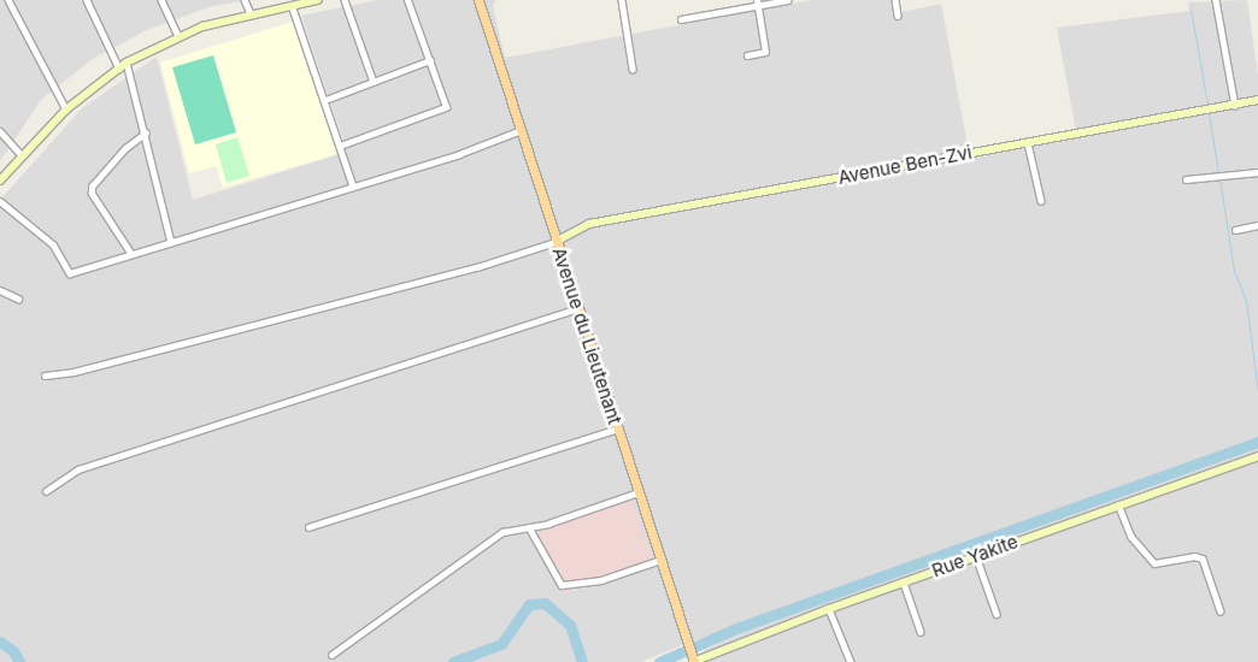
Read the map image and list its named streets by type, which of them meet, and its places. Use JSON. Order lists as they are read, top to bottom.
{
  "streets": {
    "main road": ["Avenue Ben-Zvi", "Avenue du Lieutenant", "Rue Yakite"]
  },
  "crossings": [
    ["Avenue Ben-Zvi", "Avenue du Lieutenant"],
    ["Avenue du Lieutenant", "Rue Yakite"]
  ]
}
